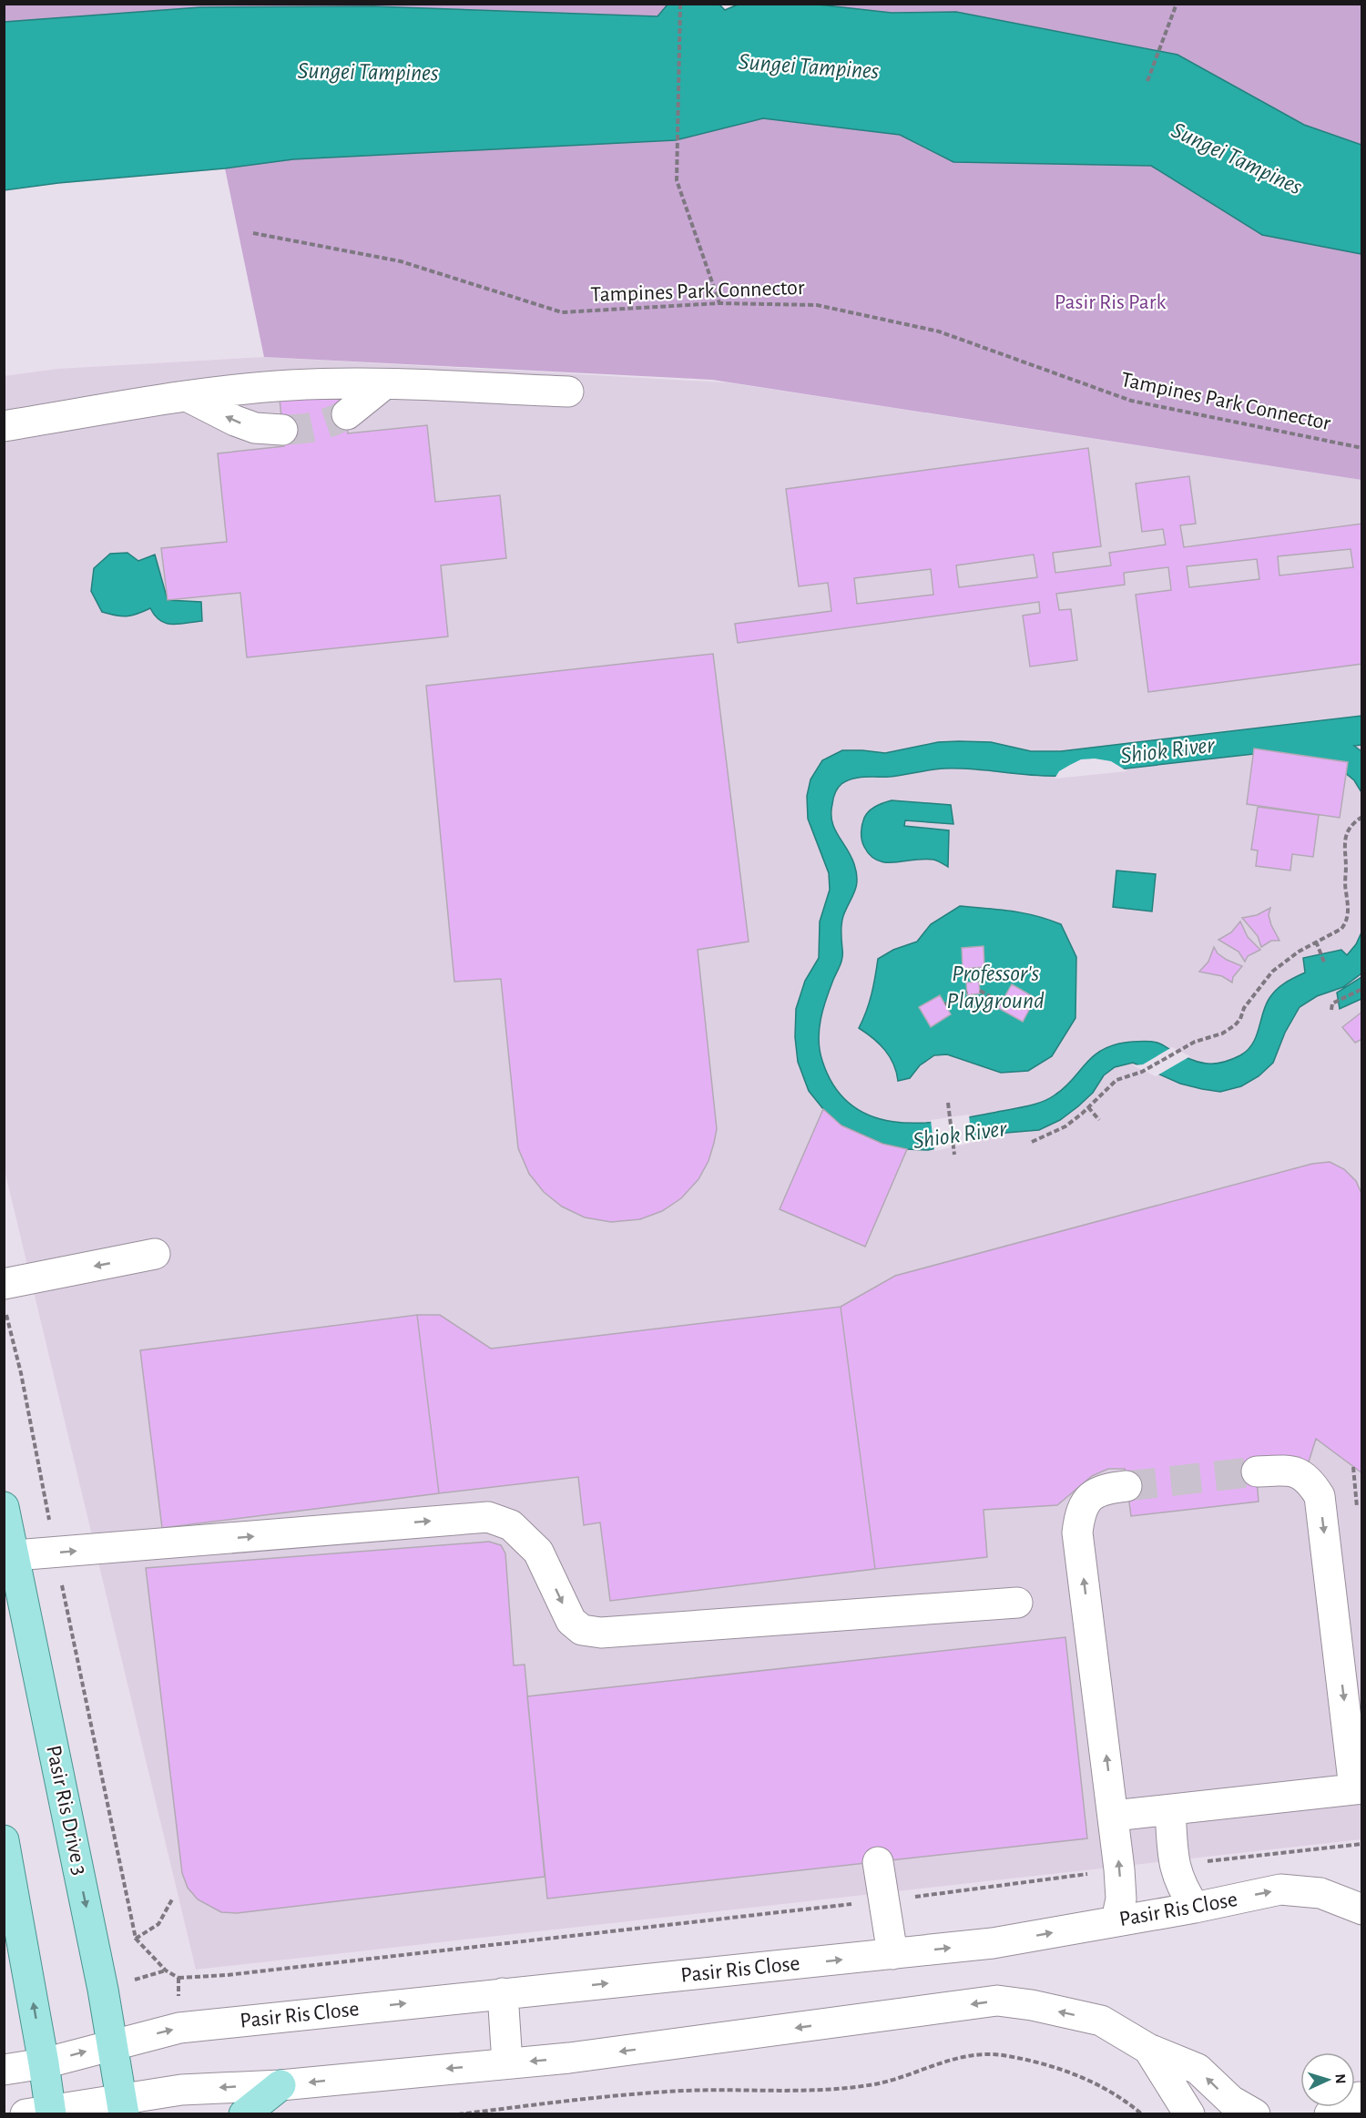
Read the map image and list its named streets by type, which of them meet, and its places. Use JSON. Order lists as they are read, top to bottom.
{
  "streets": {
    "main road": ["Pasir Ris Drive 3"],
    "street": ["Pasir Ris Close"],
    "path": ["Tampines Park Connector"]
  },
  "crossings": [
    ["Pasir Ris Drive 3", "Pasir Ris Close"]
  ],
  "water": ["Sungei Tampines", "Shiok River", "Professor's Playground"],
  "parks": ["Pasir Ris Park"],
  "north": "right"
}
